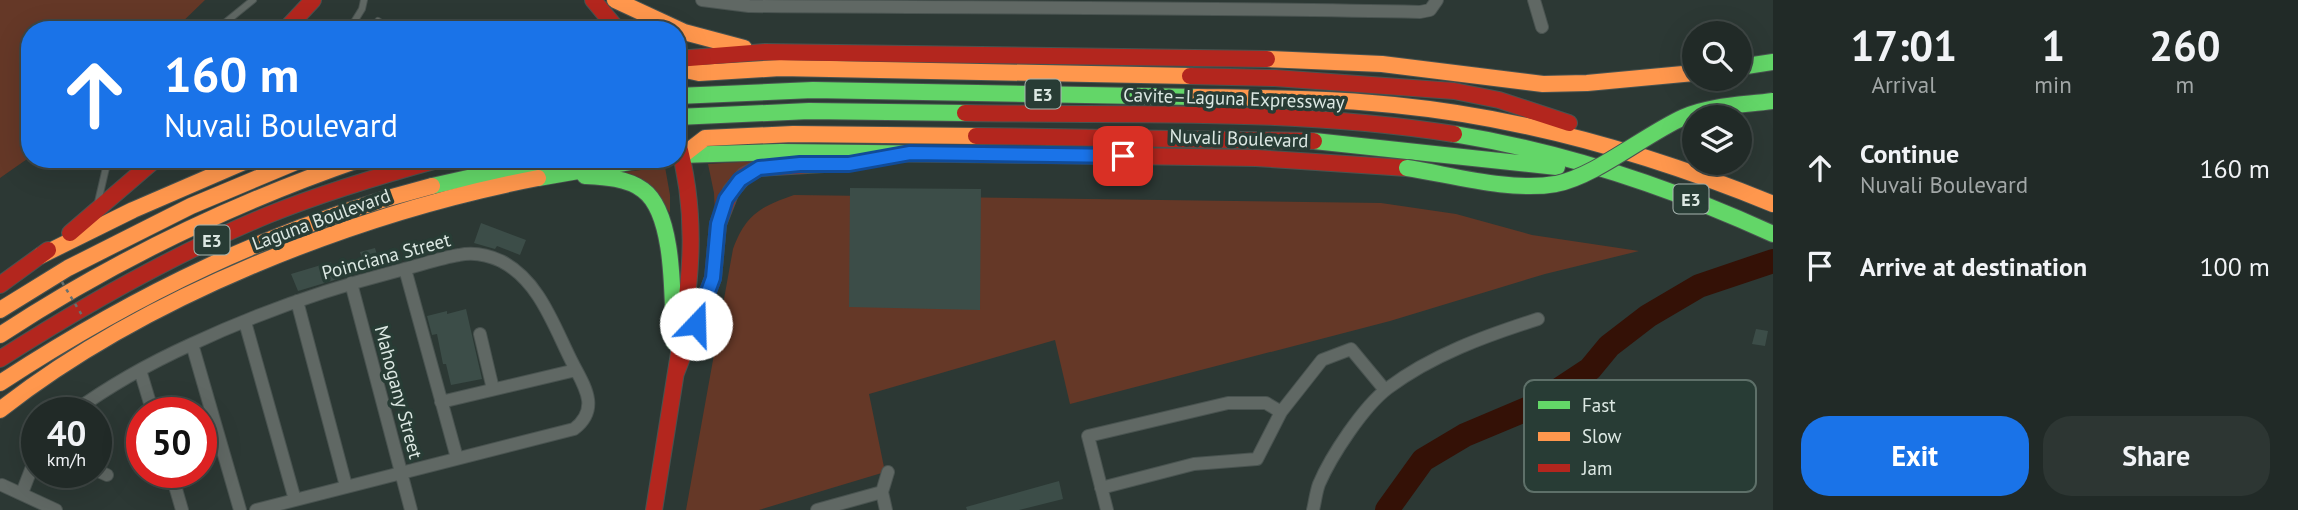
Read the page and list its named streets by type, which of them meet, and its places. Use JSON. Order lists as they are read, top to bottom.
{
  "streets": {
    "main road": [
      "E3",
      "Cavite–Laguna Expressway",
      "Nuvali Boulevard",
      "Laguna Boulevard"
    ],
    "street": ["Poinciana Street", "Mahogany Street"]
  },
  "crossings": [
    ["Poinciana Street", "Mahogany Street"]
  ],
  "legend": ["Fast", "Slow", "Jam"],
  "page": {
    "eta": [
      "17:01",
      "Arrival",
      "1",
      "min",
      "260",
      "m"
    ],
    "turn": ["160 m", "Nuvali Boulevard"],
    "list": [
      {
        "name": "Continue",
        "note": "Nuvali Boulevard",
        "value": "160 m"
      },
      {
        "name": "Arrive at destination",
        "value": "100 m"
      }
    ],
    "speed": "40 km/h",
    "limit": "50",
    "buttons": ["Exit", "Share"]
  }
}
